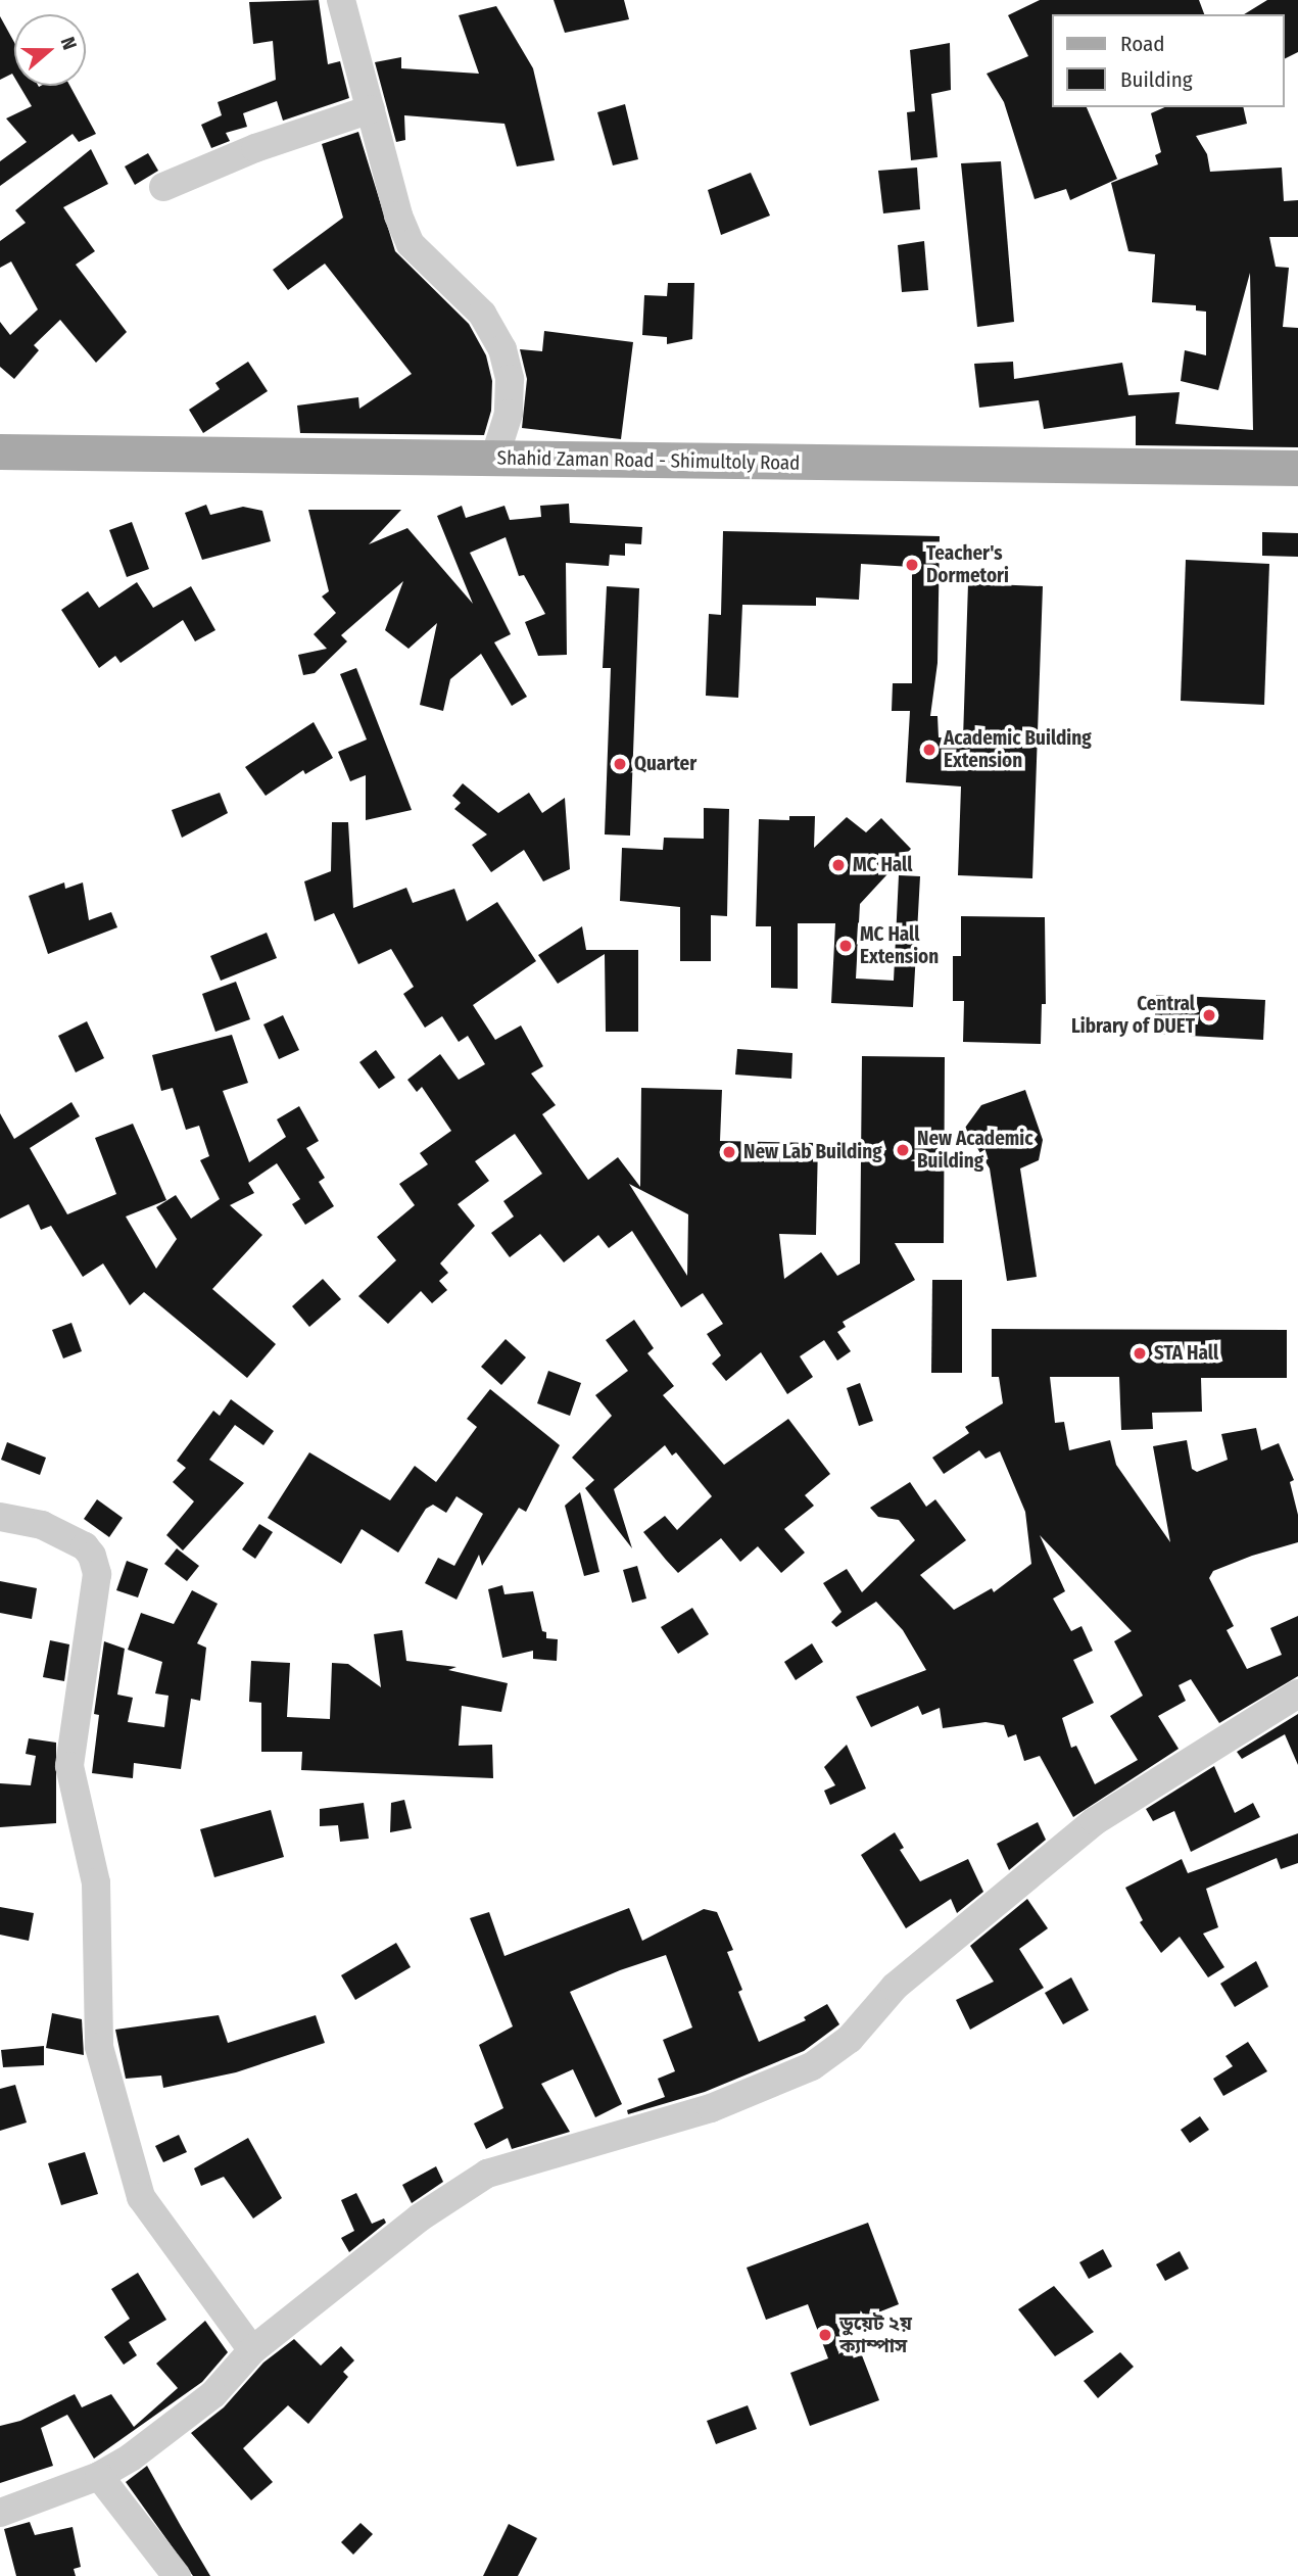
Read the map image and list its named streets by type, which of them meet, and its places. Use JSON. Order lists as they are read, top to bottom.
{
  "streets": {
    "main road": ["Shahid Zaman Road - Shimultoly Road"]
  },
  "places": [
    "Teacher's Dormetori",
    "Academic Building Extension",
    "Quarter",
    "MC Hall",
    "MC Hall Extension",
    "Central Library of DUET",
    "New Academic Building",
    "New Lab Building",
    "STA Hall",
    "ডুয়েট ২য় ক্যাম্পাস"
  ],
  "legend": ["Road", "Building"],
  "north": "right"
}
